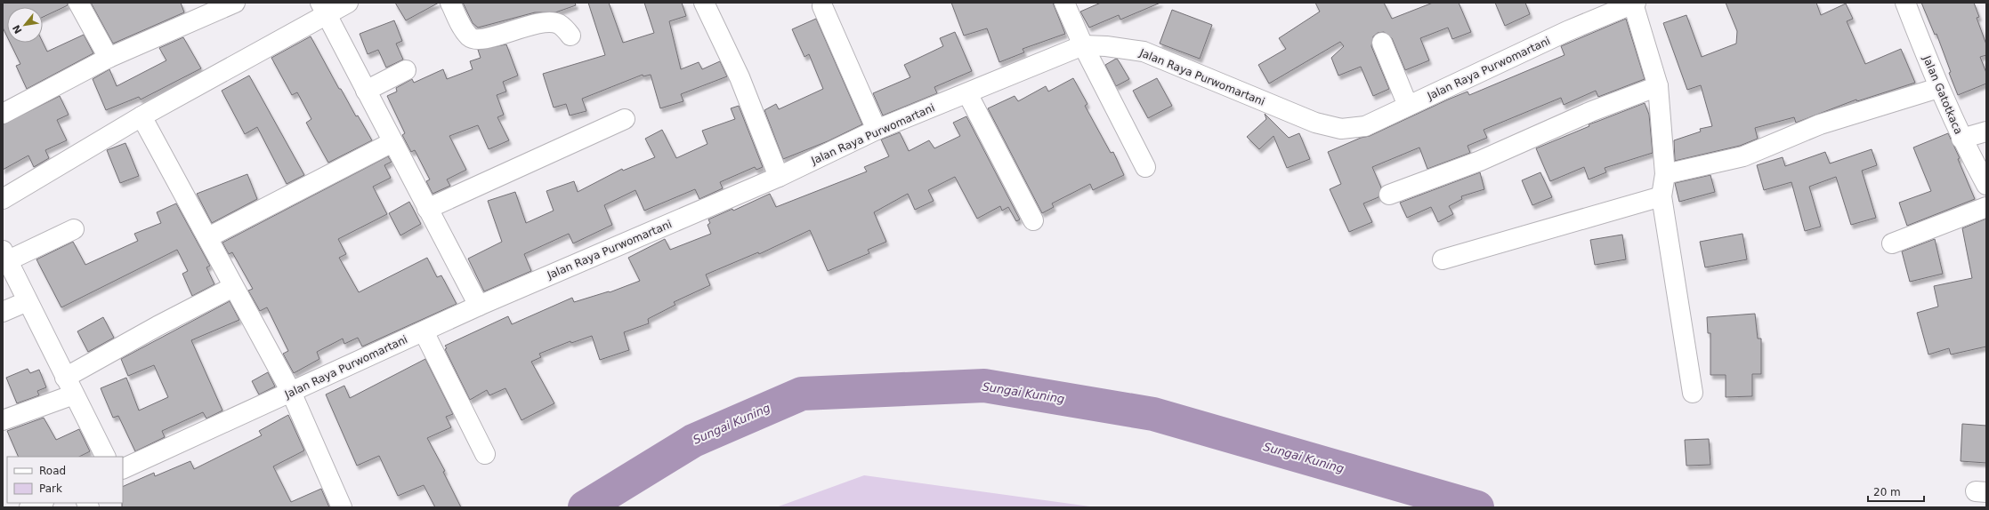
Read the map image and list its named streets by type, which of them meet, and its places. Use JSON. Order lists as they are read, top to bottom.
{
  "streets": {
    "street": ["Jalan Raya Purwomartani", "Jalan Gatotkaca"]
  },
  "water": ["Sungai Kuning"],
  "legend": ["Road", "Park"],
  "scale_bar": "20 m",
  "north": "bottom left"
}
